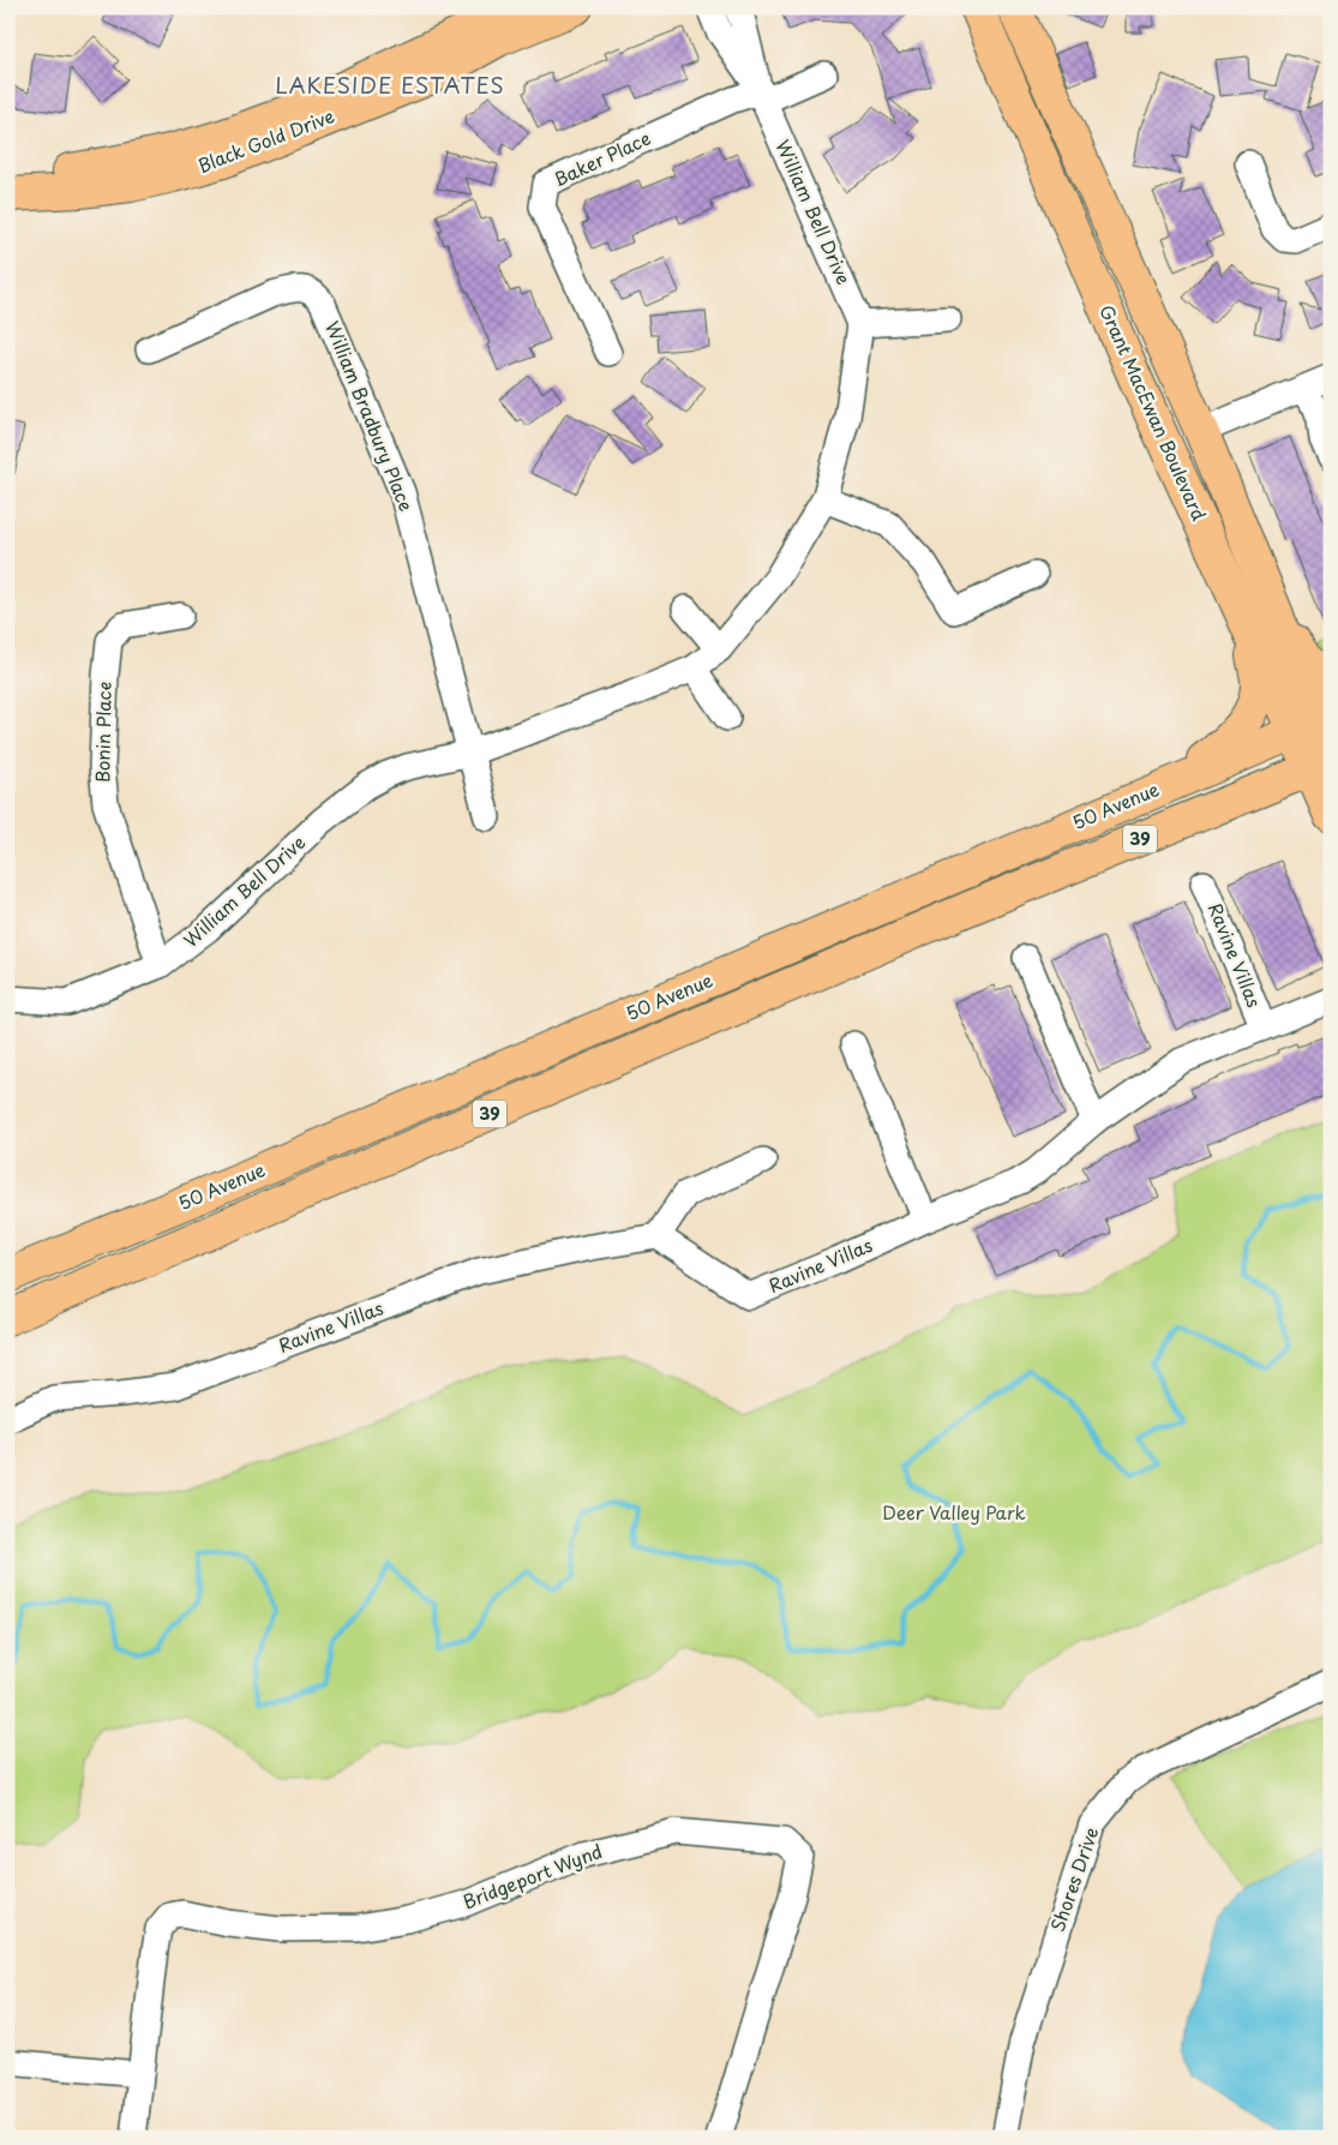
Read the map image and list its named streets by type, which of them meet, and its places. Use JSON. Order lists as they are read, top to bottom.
{
  "streets": {
    "main road": [
      "Black Gold Drive",
      "Grant MacEwan Boulevard",
      "50 Avenue",
      "39"
    ],
    "street": [
      "Baker Place",
      "William Bell Drive",
      "William Bradbury Place",
      "Bonin Place",
      "Ravine Villas",
      "Bridgeport Wynd",
      "Shores Drive"
    ]
  },
  "crossings": [
    ["Baker Place", "William Bell Drive"],
    ["William Bell Drive", "William Bradbury Place"],
    ["William Bell Drive", "Bonin Place"],
    ["Grant MacEwan Boulevard", "50 Avenue"]
  ],
  "districts": ["LAKESIDE ESTATES"],
  "parks": ["Deer Valley Park"]
}
